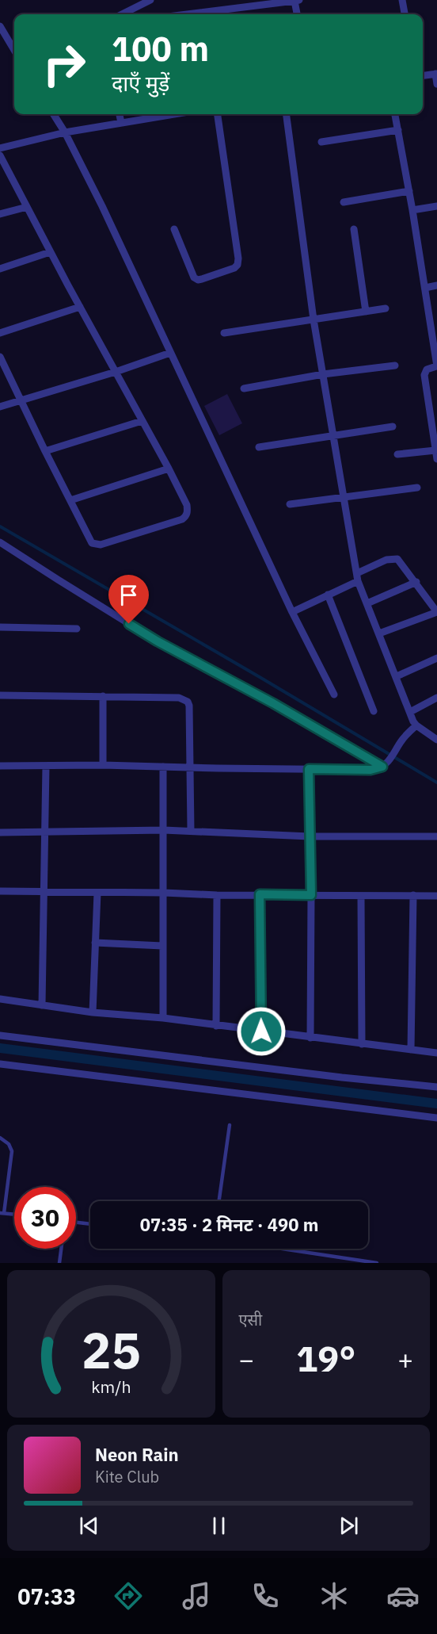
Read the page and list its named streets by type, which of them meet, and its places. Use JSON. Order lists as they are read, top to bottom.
{
  "page": {
    "turn": ["100 m", "दाएँ मुड़ें"],
    "limit": "30",
    "trip": "07:35 · 2 मिनट · 490 m",
    "tile": "एसी",
    "heat": ["−", "19°", "+"],
    "song": ["Neon Rain", "Kite Club"],
    "tabs": "07:33",
    "gauge": ["25", "km/h"]
  }
}
